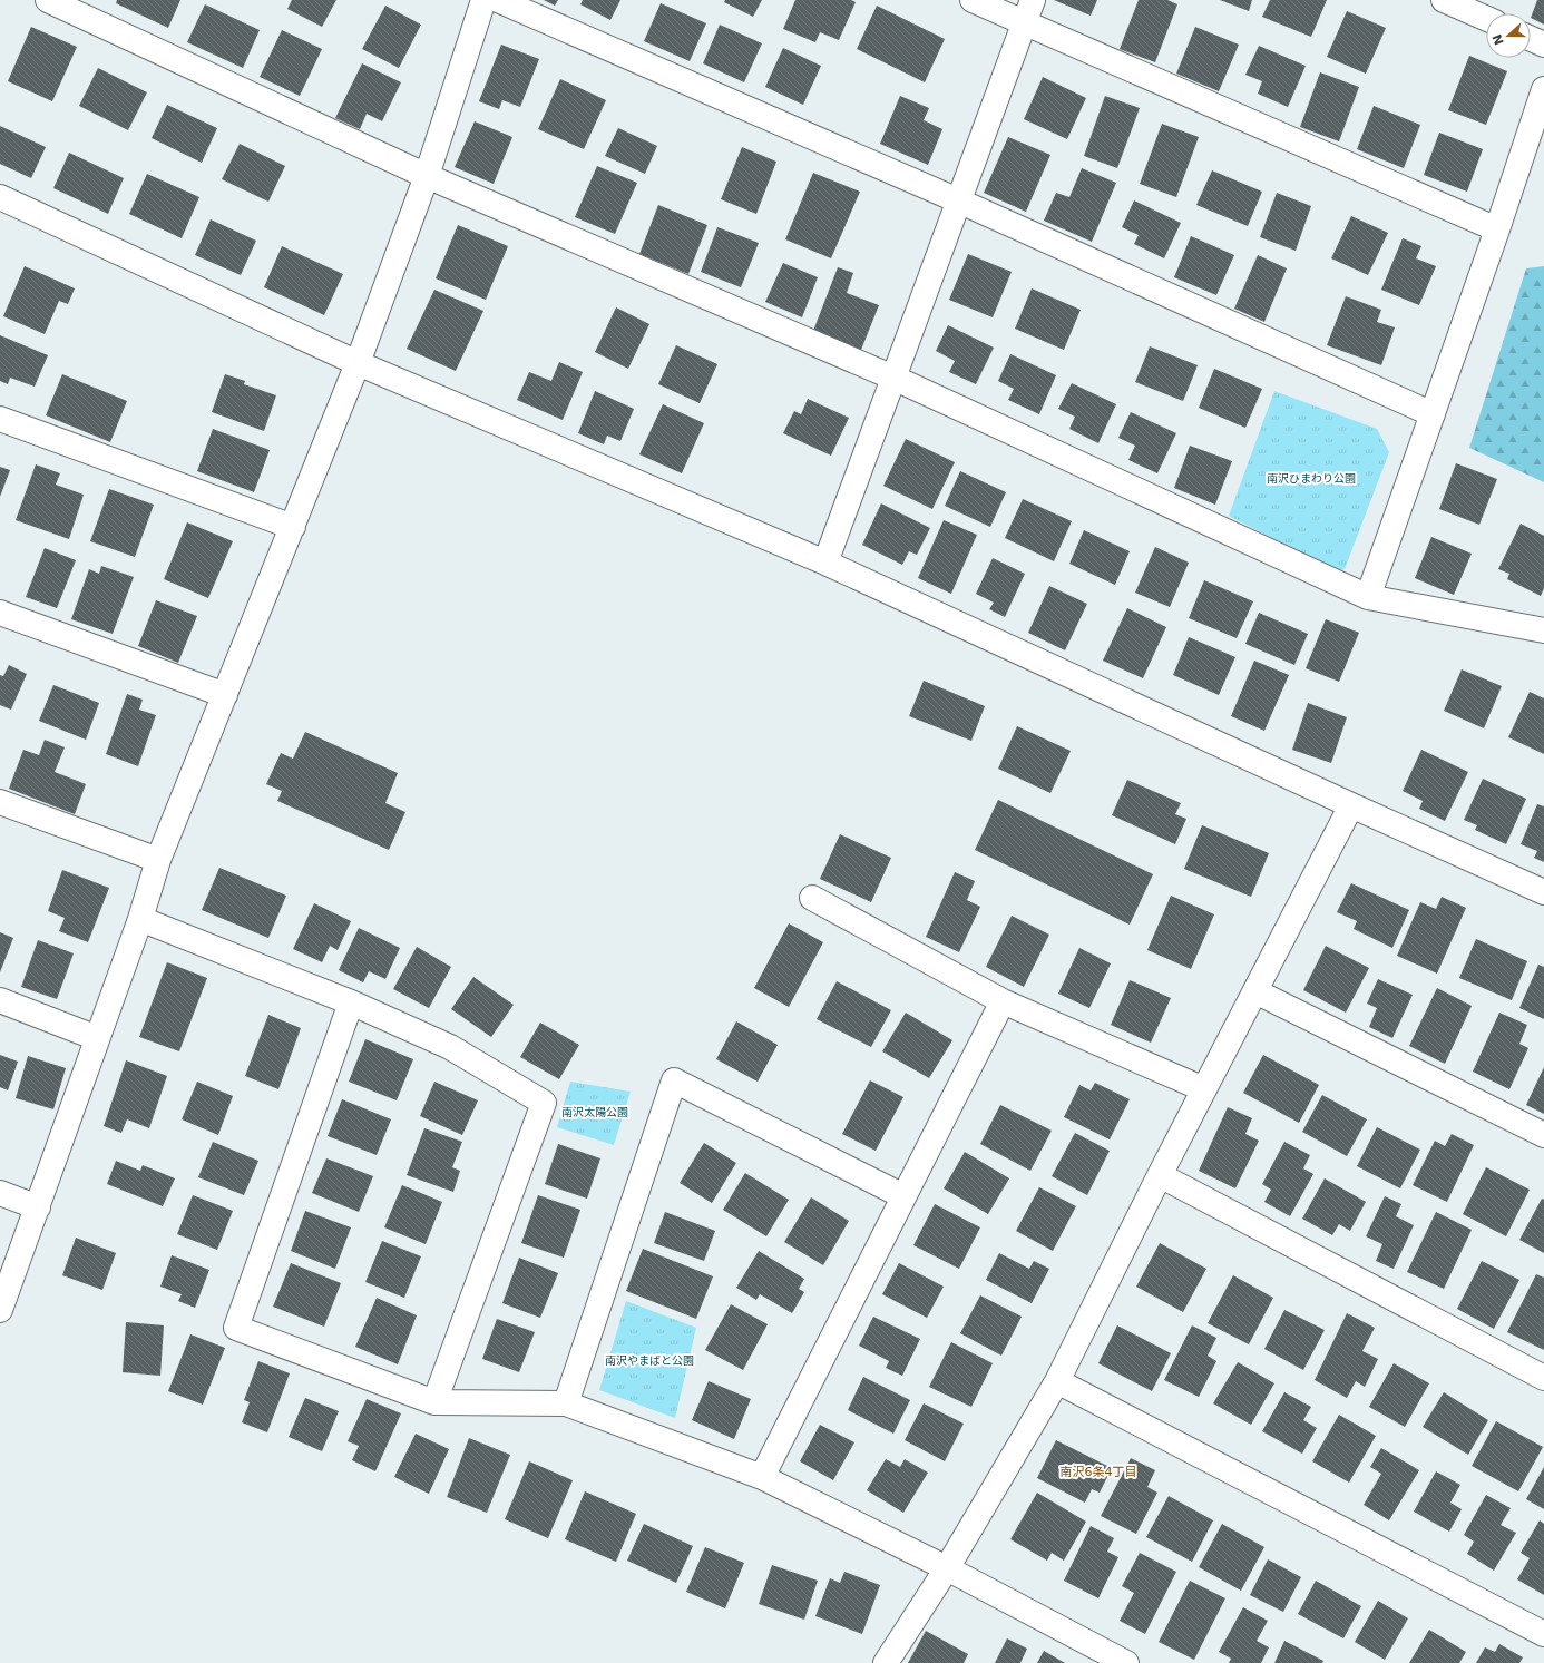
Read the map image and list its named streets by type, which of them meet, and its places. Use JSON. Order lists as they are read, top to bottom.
{
  "districts": ["南沢6条4丁目"],
  "parks": ["南沢ひまわり公園", "南沢太陽公園", "南沢やまばと公園"],
  "north": "left"
}
